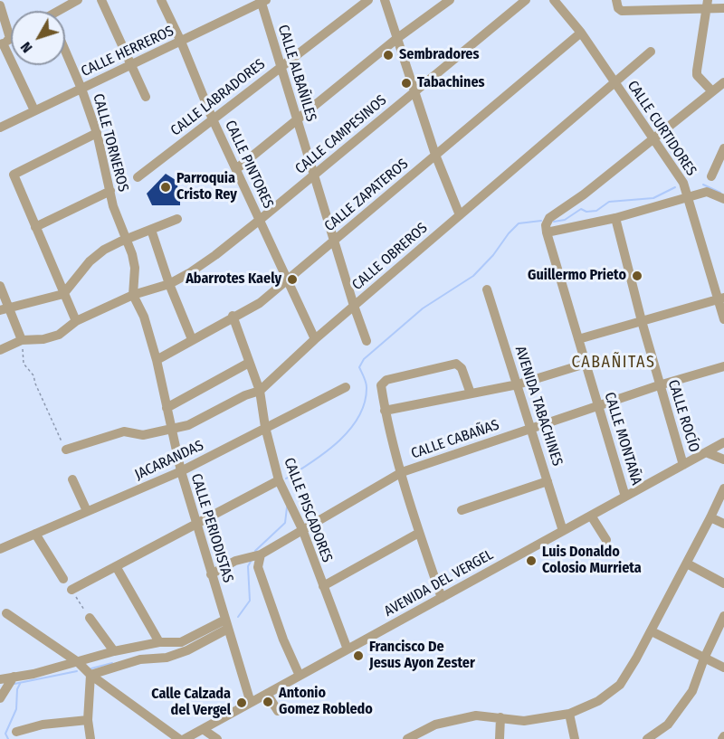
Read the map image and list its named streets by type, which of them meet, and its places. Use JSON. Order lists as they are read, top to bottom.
{
  "streets": {
    "street": [
      "CALLE HERREROS",
      "CALLE ALBAÑILES",
      "CALLE LABRADORES",
      "CALLE CURTIDORES",
      "CALLE CAMPESINOS",
      "CALLE TORNEROS",
      "CALLE PINTORES",
      "CALLE ZAPATEROS",
      "CALLE OBREROS",
      "AVENIDA TABACHINES",
      "CALLE ROCÍO",
      "CALLE MONTAÑA",
      "CALLE CABAÑAS",
      "JACARANDAS",
      "CALLE PISCADORES",
      "CALLE PERIODISTAS",
      "AVENIDA DEL VERGEL"
    ]
  },
  "crossings": [
    ["CALLE HERREROS", "CALLE ALBAÑILES"],
    ["CALLE HERREROS", "CALLE TORNEROS"],
    ["CALLE HERREROS", "CALLE PINTORES"],
    ["CALLE ALBAÑILES", "CALLE LABRADORES"],
    ["CALLE ALBAÑILES", "CALLE CAMPESINOS"],
    ["CALLE ALBAÑILES", "CALLE ZAPATEROS"],
    ["CALLE ALBAÑILES", "CALLE OBREROS"],
    ["CALLE LABRADORES", "CALLE PINTORES"],
    ["CALLE CURTIDORES", "CALLE ZAPATEROS"],
    ["CALLE CURTIDORES", "CALLE OBREROS"],
    ["CALLE CAMPESINOS", "CALLE TORNEROS"],
    ["CALLE CAMPESINOS", "CALLE PINTORES"],
    ["CALLE CAMPESINOS", "CALLE PERIODISTAS"],
    ["CALLE TORNEROS", "CALLE PERIODISTAS"],
    ["CALLE PINTORES", "CALLE ZAPATEROS"],
    ["CALLE PINTORES", "CALLE OBREROS"],
    ["CALLE ZAPATEROS", "CALLE PISCADORES"],
    ["CALLE ZAPATEROS", "CALLE PERIODISTAS"],
    ["CALLE OBREROS", "CALLE PISCADORES"],
    ["CALLE OBREROS", "CALLE PERIODISTAS"],
    ["AVENIDA TABACHINES", "CALLE CABAÑAS"],
    ["AVENIDA TABACHINES", "AVENIDA DEL VERGEL"],
    ["CALLE ROCÍO", "CALLE CABAÑAS"],
    ["CALLE ROCÍO", "AVENIDA DEL VERGEL"],
    ["CALLE MONTAÑA", "CALLE CABAÑAS"],
    ["CALLE MONTAÑA", "AVENIDA DEL VERGEL"],
    ["CALLE CABAÑAS", "CALLE PISCADORES"],
    ["CALLE CABAÑAS", "CALLE PERIODISTAS"],
    ["JACARANDAS", "CALLE PISCADORES"],
    ["JACARANDAS", "CALLE PERIODISTAS"],
    ["CALLE PISCADORES", "AVENIDA DEL VERGEL"],
    ["CALLE PERIODISTAS", "AVENIDA DEL VERGEL"]
  ],
  "districts": ["CABAÑITAS"],
  "places": [
    "Sembradores",
    "Tabachines",
    "Parroquia Cristo Rey",
    "Guillermo Prieto",
    "Abarrotes Kaely",
    "Luis Donaldo Colosio Murrieta",
    "Francisco De Jesus Ayon Zester",
    "Antonio Gomez Robledo",
    "Calle Calzada del Vergel"
  ],
  "north": "bottom left"
}
